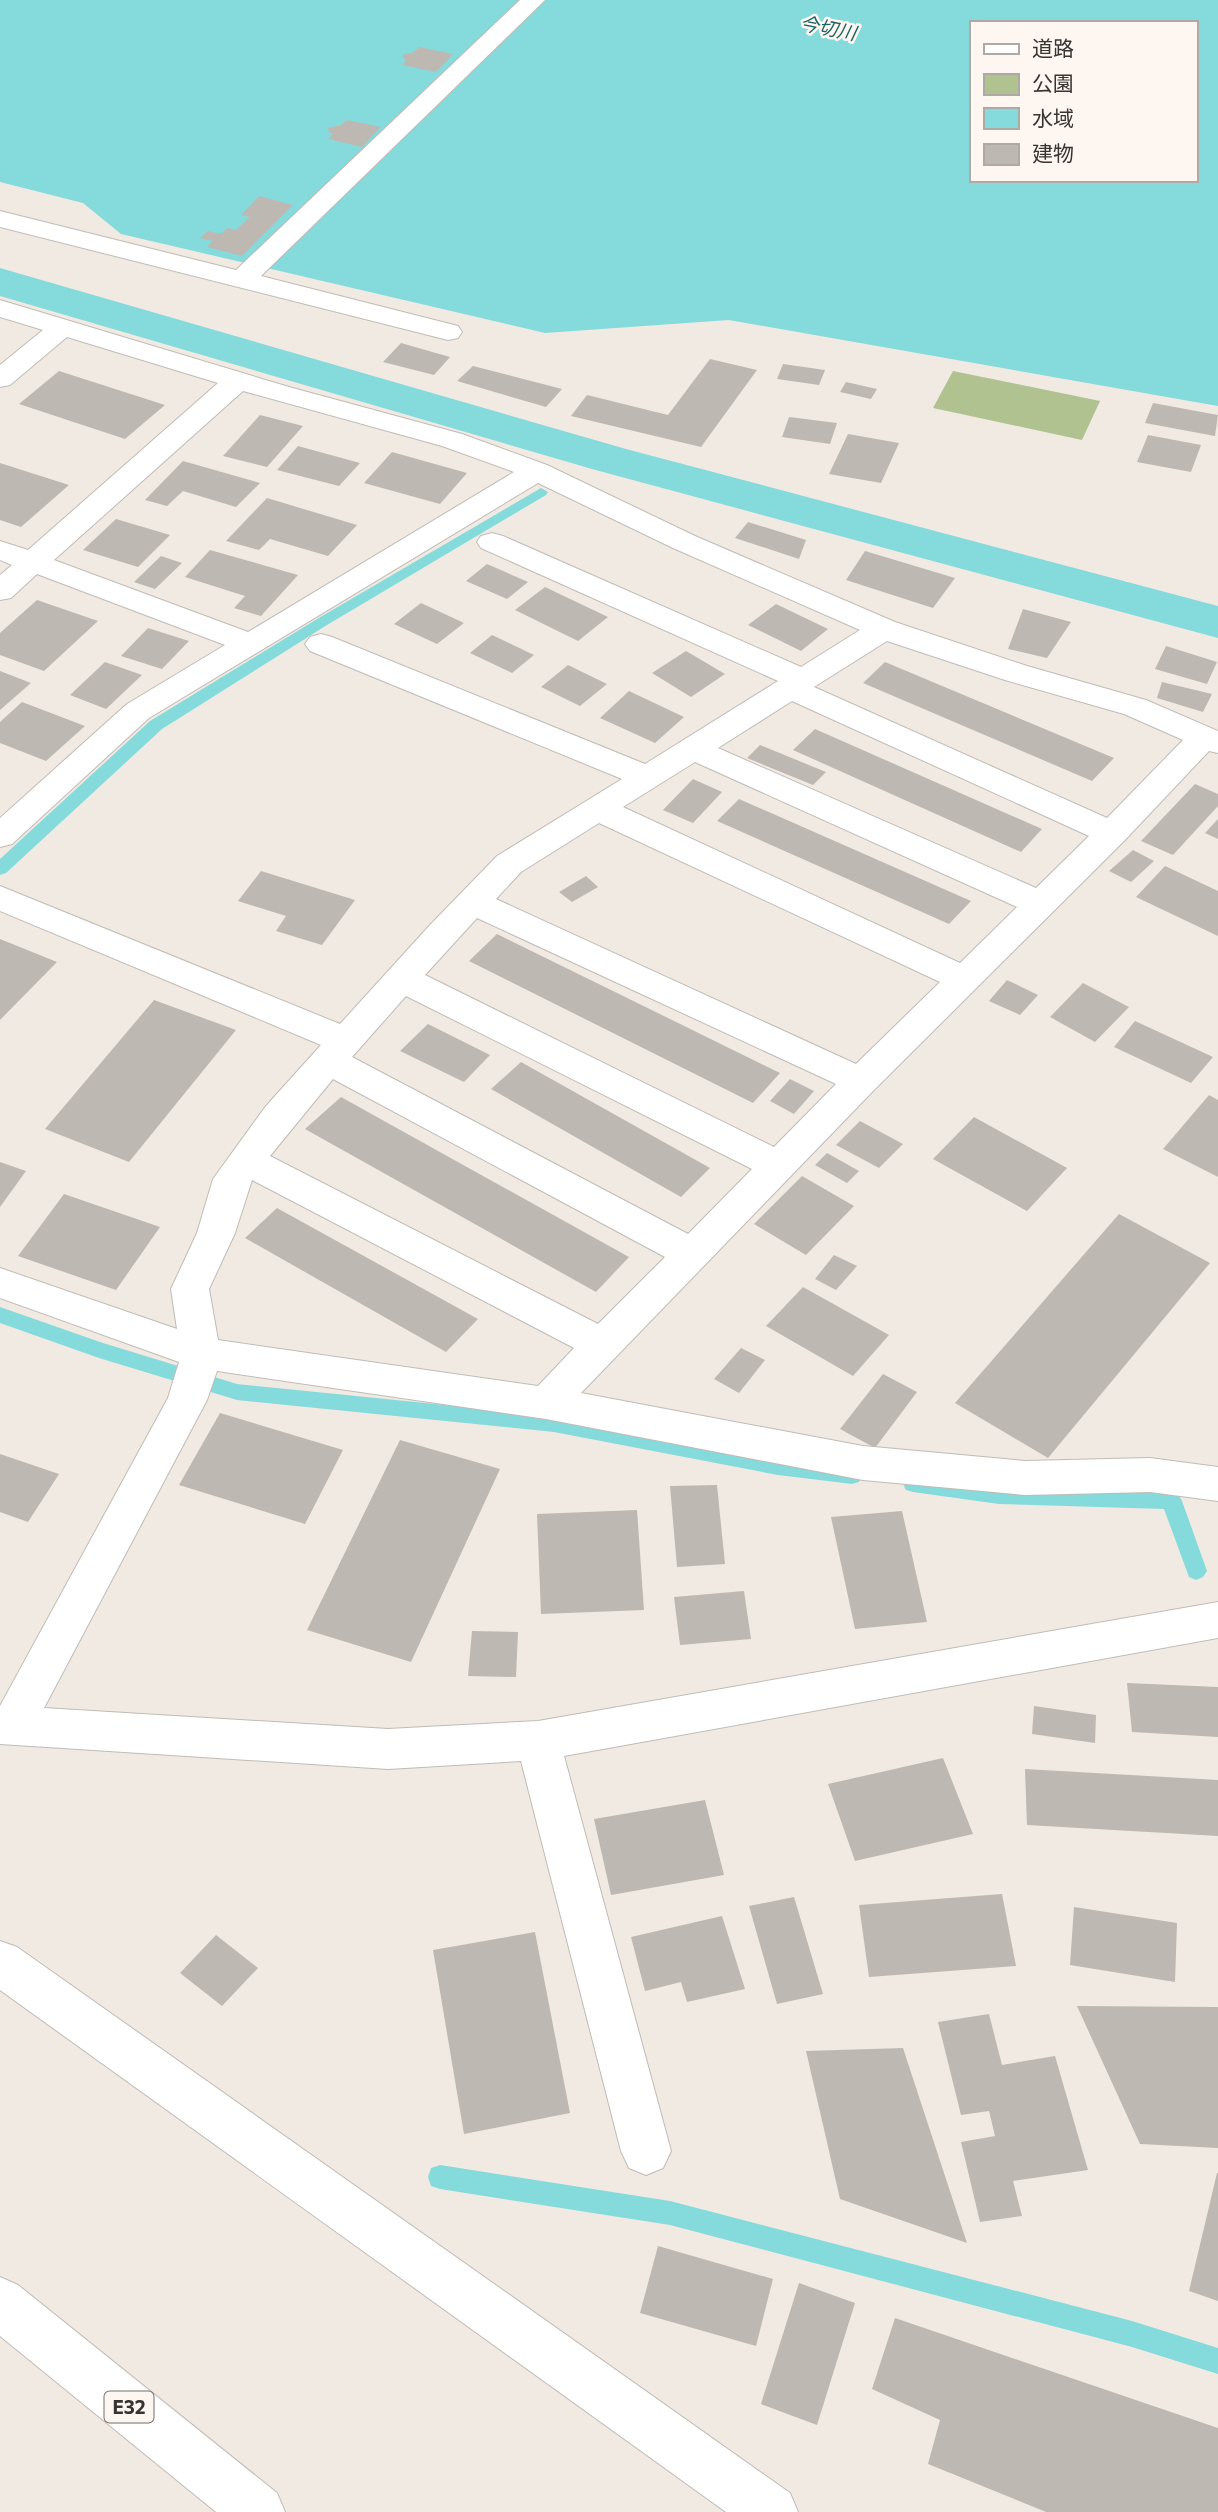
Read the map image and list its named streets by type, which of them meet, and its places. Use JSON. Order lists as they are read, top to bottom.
{
  "streets": {
    "main road": ["E32"]
  },
  "water": ["今切川"],
  "legend": [
    "道路",
    "公園",
    "水域",
    "建物"
  ]
}
